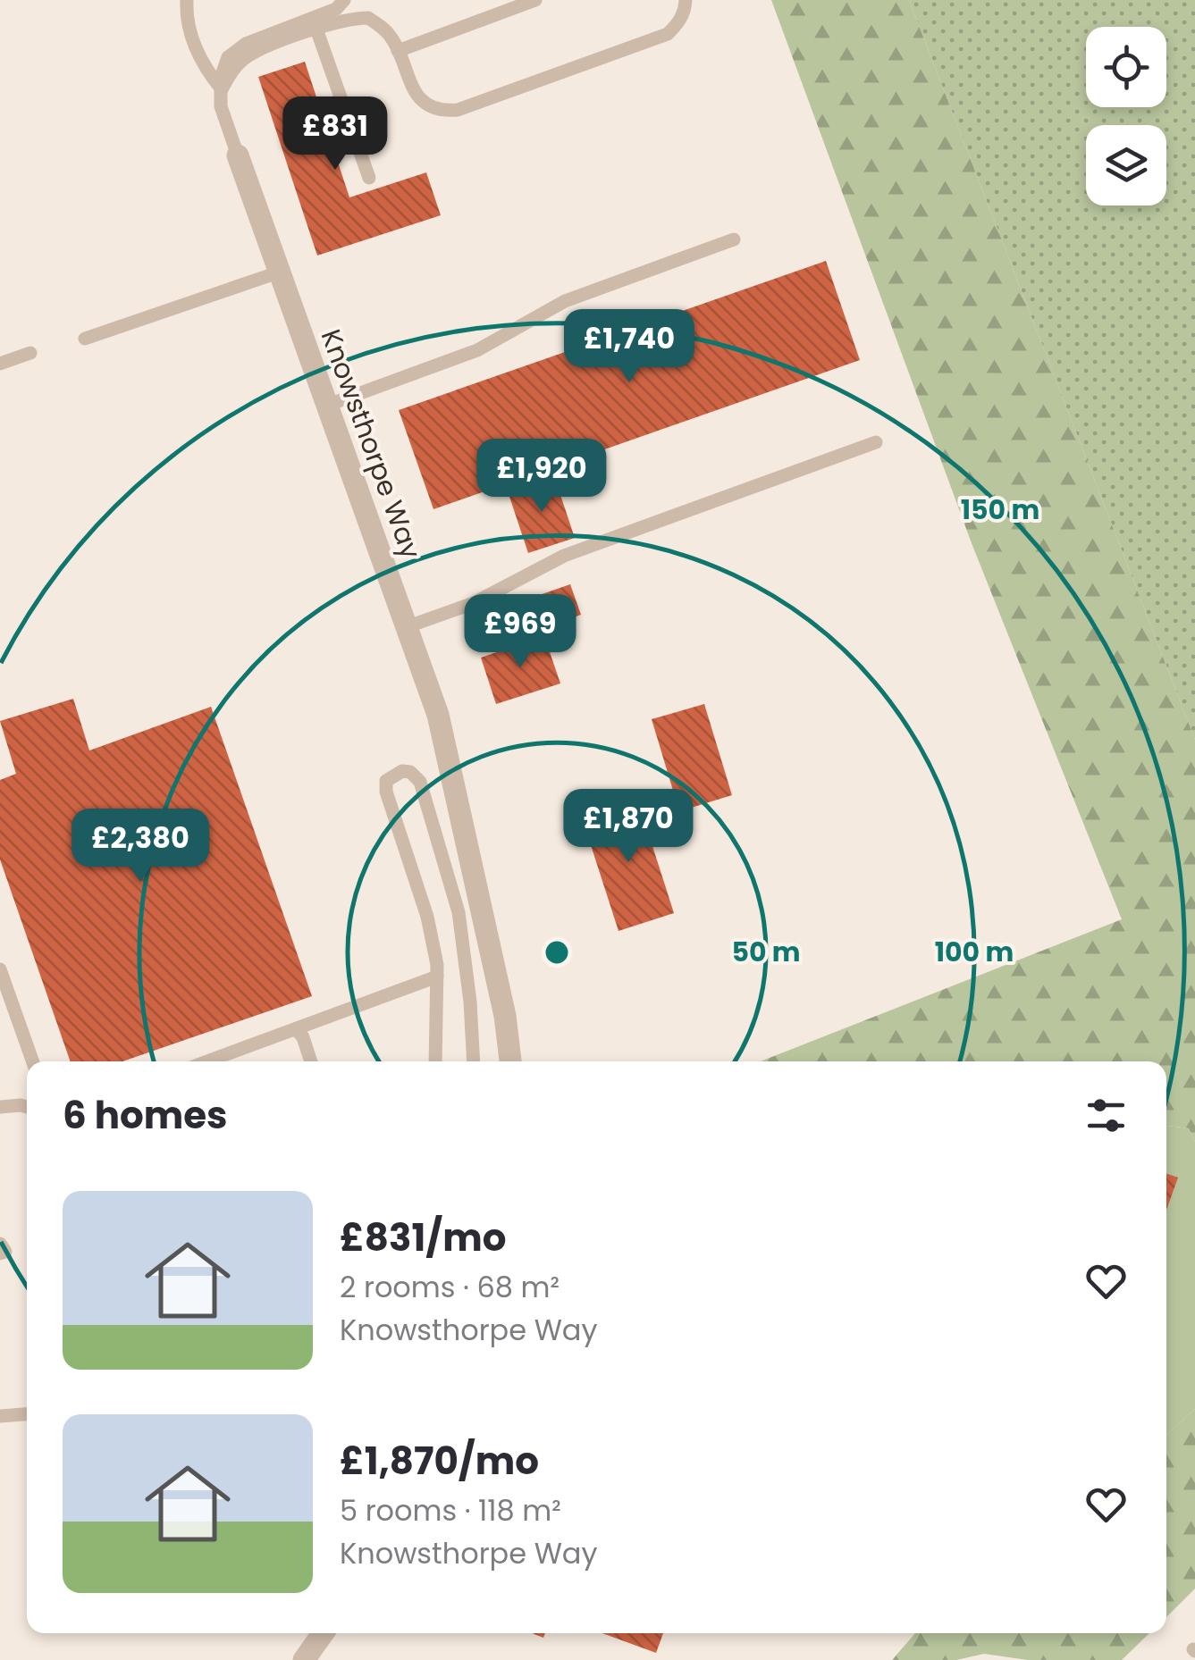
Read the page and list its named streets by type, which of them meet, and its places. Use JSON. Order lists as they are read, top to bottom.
{
  "streets": {
    "street": ["Knowsthorpe Way"]
  },
  "page": {
    "price": [
      "£831",
      "£1,740",
      "£1,920",
      "£969",
      "£1,870",
      "£2,380"
    ],
    "heading": "6 homes",
    "list": [
      {
        "name": "£831/mo",
        "note": "2 rooms · 68 m² · Knowsthorpe Way"
      },
      {
        "name": "£1,870/mo",
        "note": "5 rooms · 118 m² · Knowsthorpe Way"
      }
    ]
  },
  "rings": ["150 m", "50 m", "100 m"]
}
